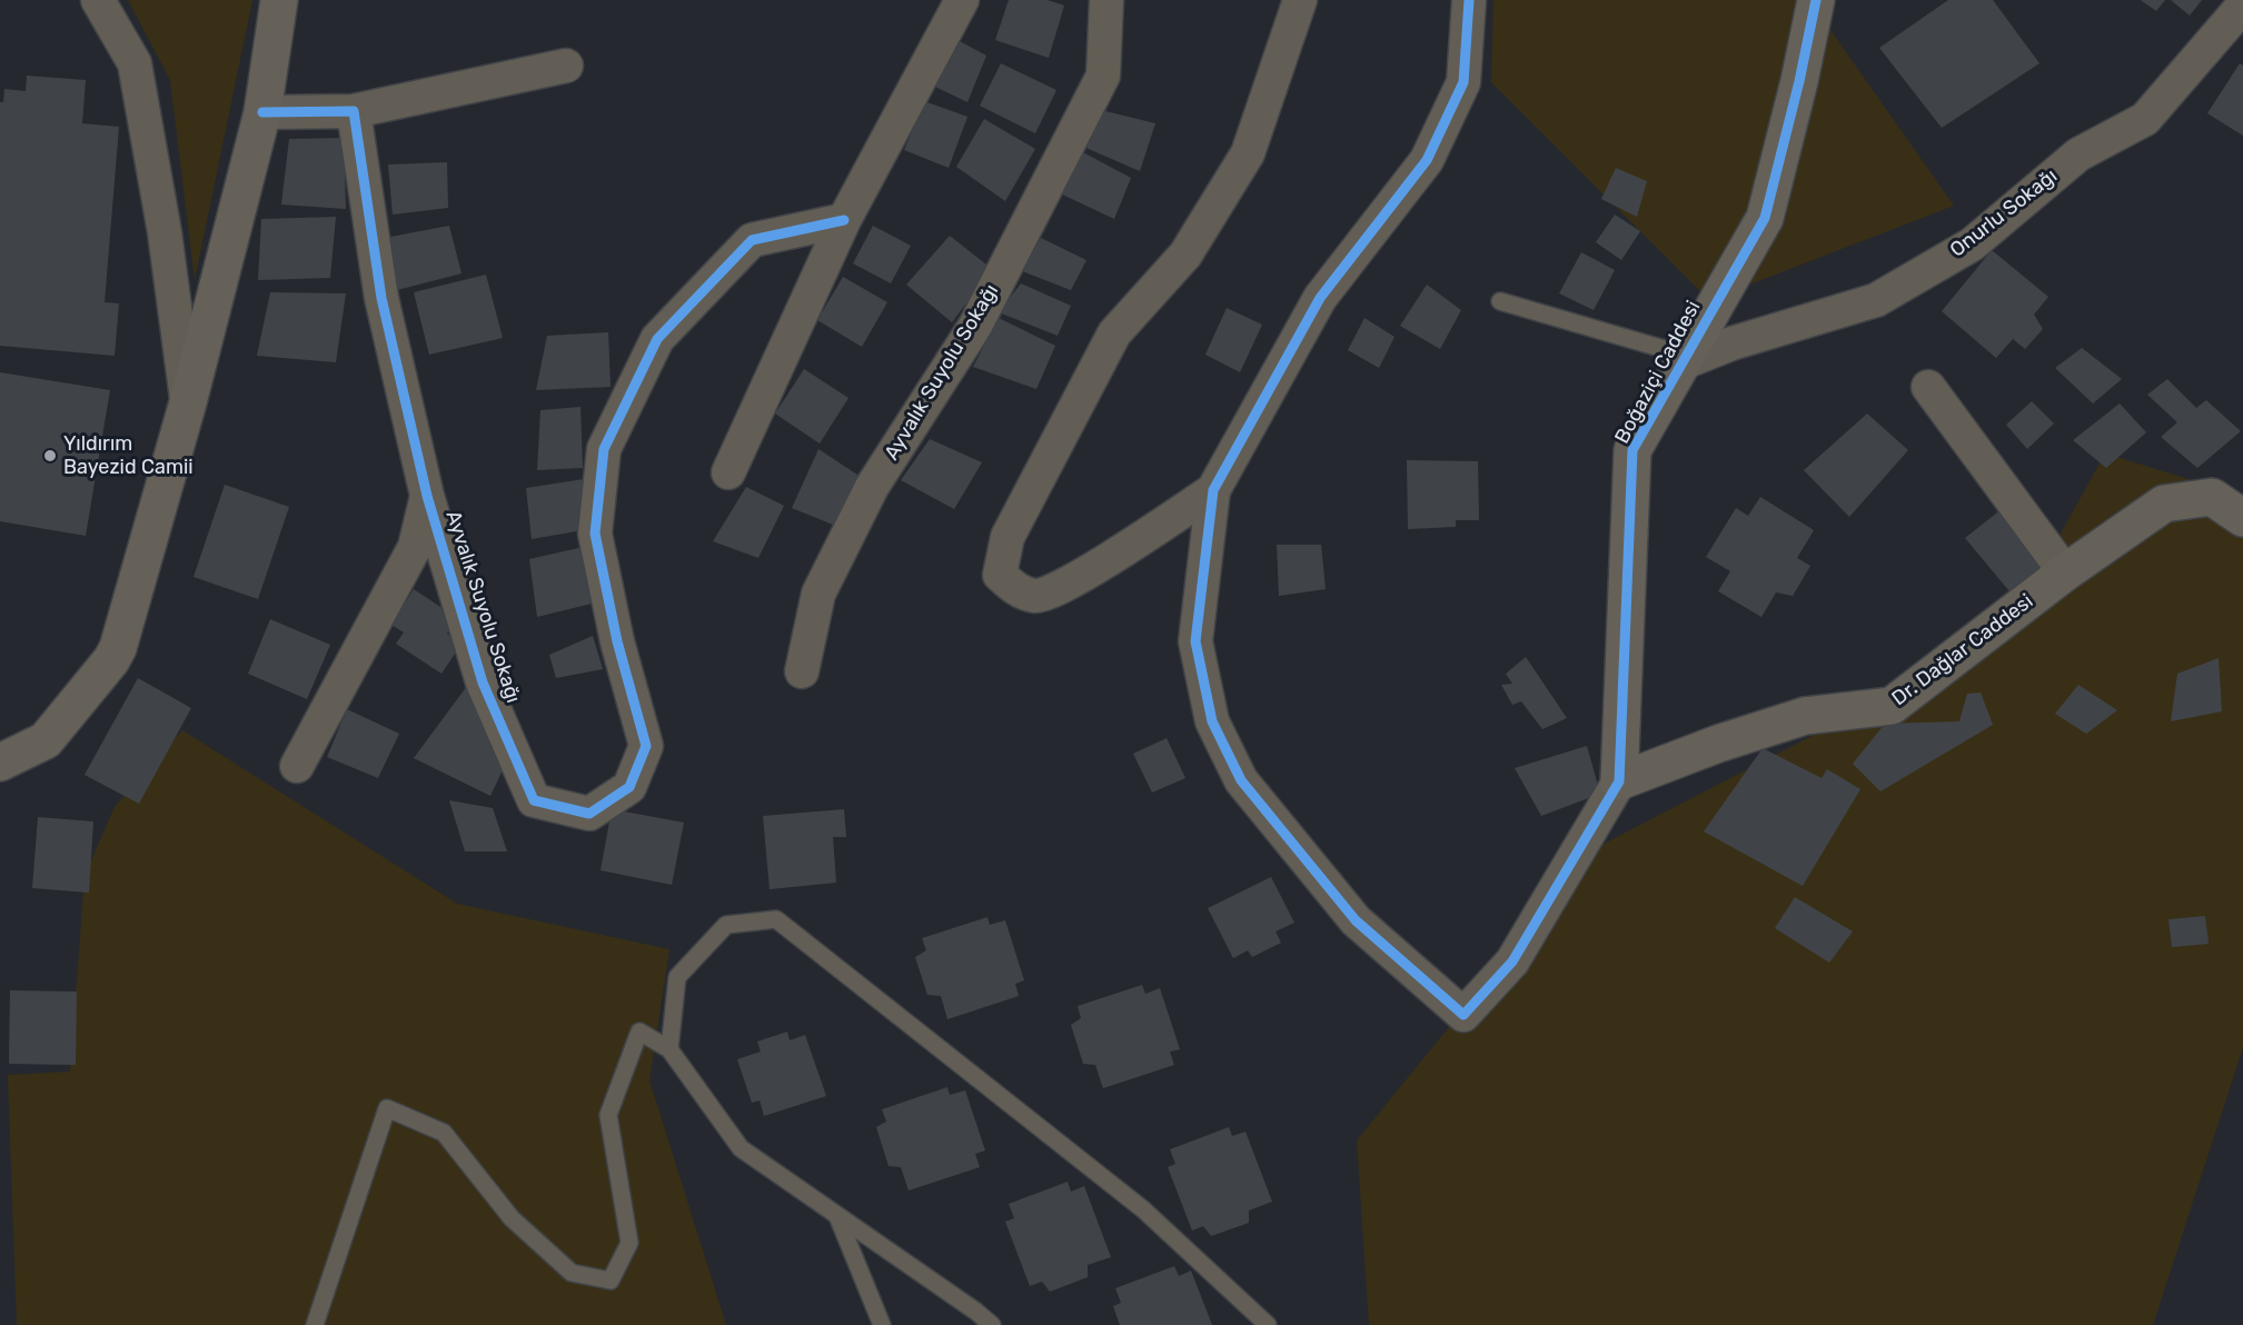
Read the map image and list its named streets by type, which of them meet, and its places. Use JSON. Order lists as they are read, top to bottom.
{
  "streets": {
    "street": [
      "Onurlu Sokağı",
      "Ayvalık Suyolu Sokağı",
      "Boğaziçi Caddesi",
      "Dr. Dağlar Caddesi"
    ]
  },
  "crossings": [
    ["Onurlu Sokağı", "Boğaziçi Caddesi"],
    ["Boğaziçi Caddesi", "Dr. Dağlar Caddesi"]
  ],
  "places": ["Yıldırım Bayezid Camii"]
}
